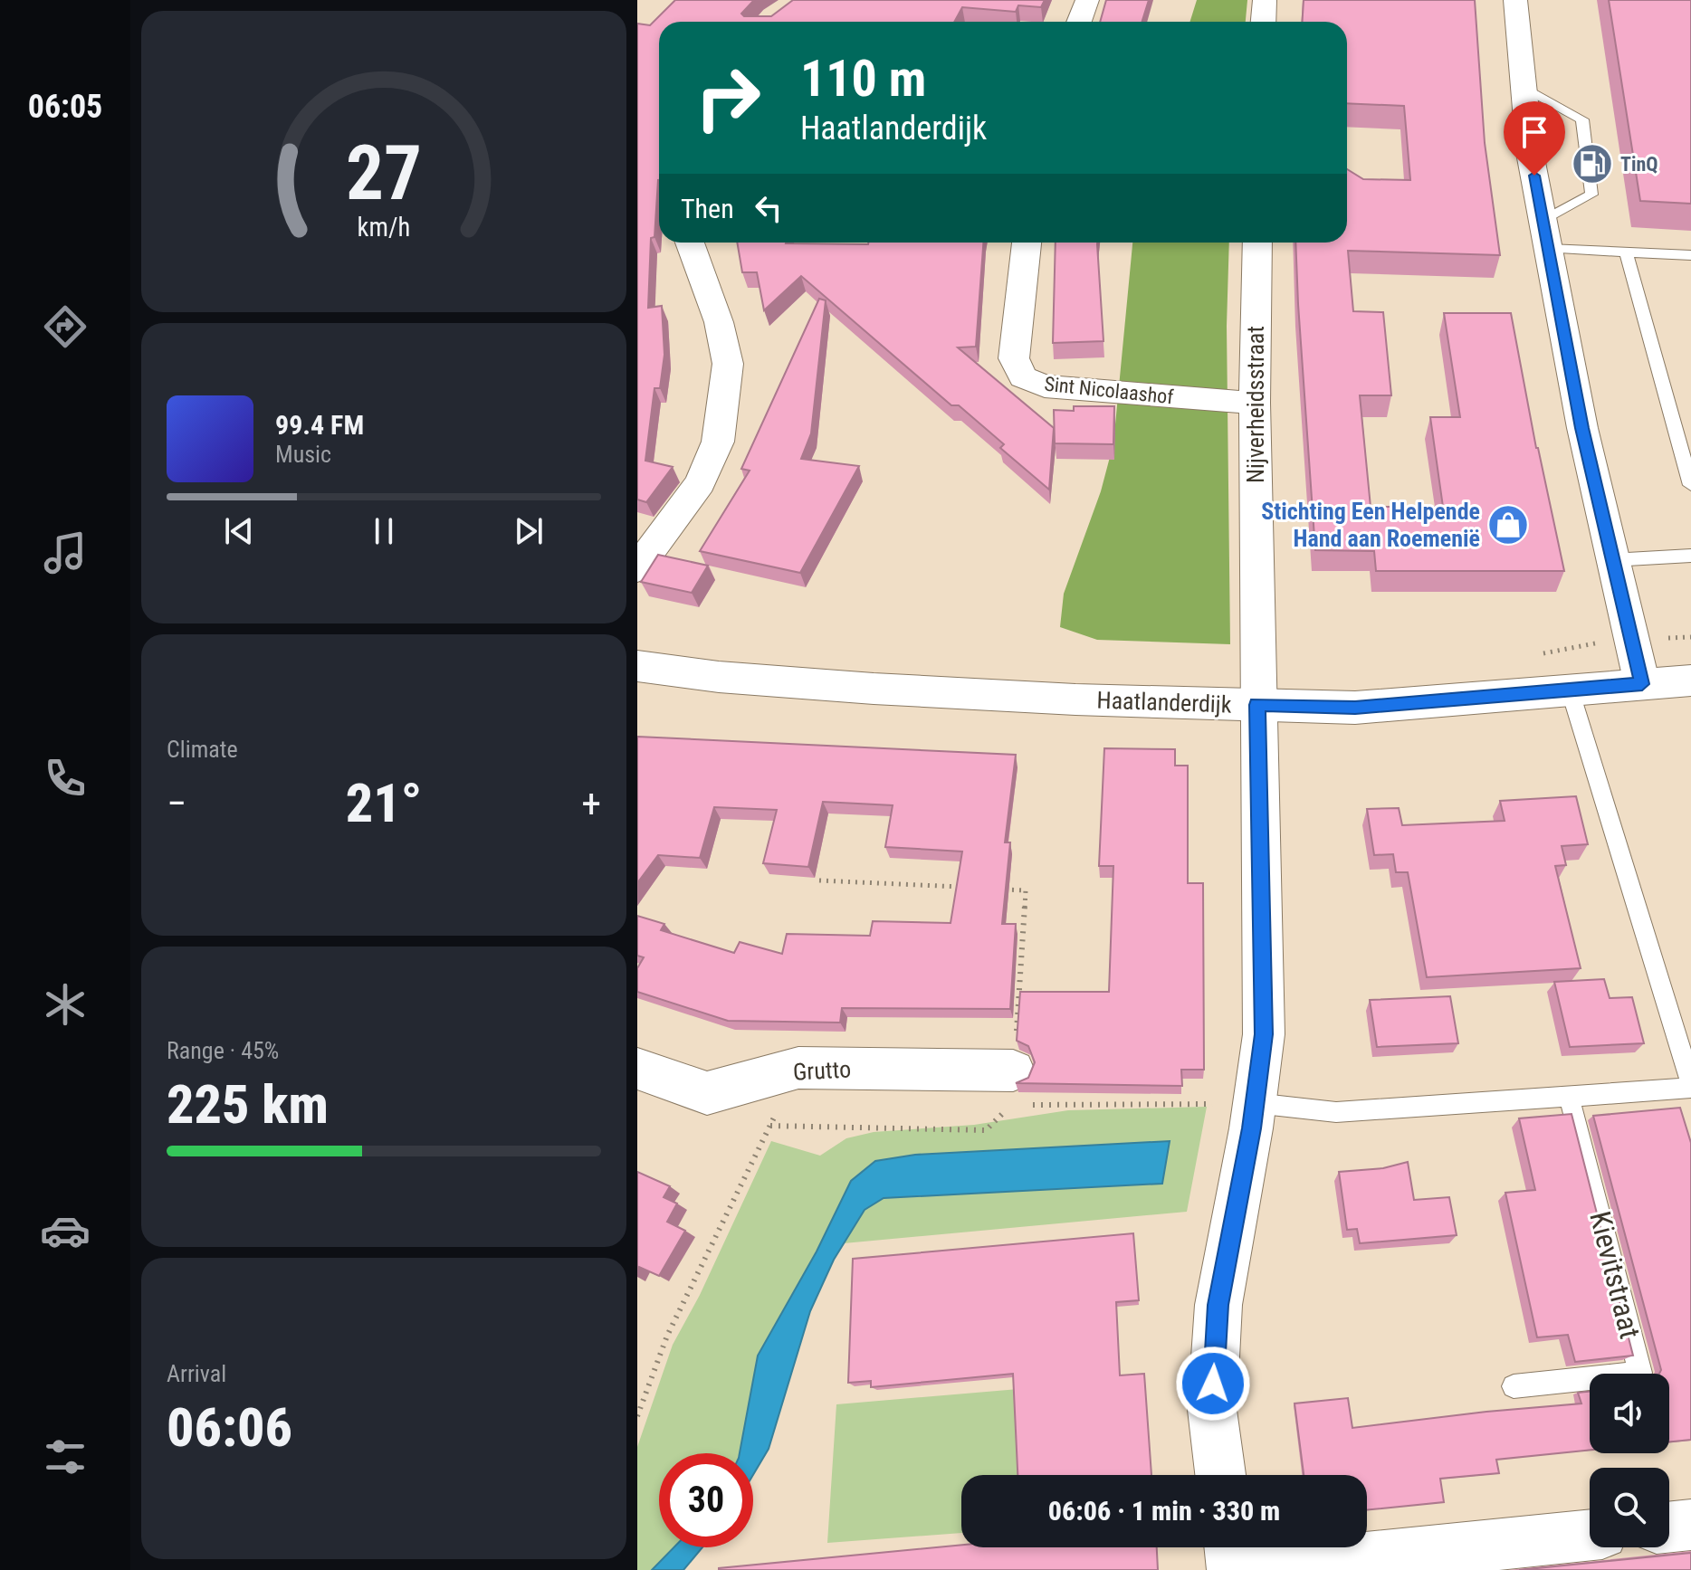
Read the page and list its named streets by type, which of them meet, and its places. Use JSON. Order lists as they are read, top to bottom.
{
  "streets": {
    "street": [
      "Sint Nicolaashof",
      "Nijverheidsstraat",
      "Haatlanderdijk",
      "Grutto"
    ],
    "lane": ["Kievitstraat"]
  },
  "crossings": [
    ["Sint Nicolaashof", "Nijverheidsstraat"],
    ["Nijverheidsstraat", "Haatlanderdijk"]
  ],
  "places": {
    "fuel station": ["TinQ"],
    "shop": ["Stichting Een Helpende Hand aan Roemenië"]
  },
  "page": {
    "tabs": "06:05",
    "turn": ["110 m", "Haatlanderdijk"],
    "then": "Then",
    "song": ["99.4 FM", "Music"],
    "tile": [
      "Climate",
      ["Range · 45%", "225 km"],
      ["Arrival", "06:06"]
    ],
    "heat": ["−", "21°", "+"],
    "limit": "30",
    "trip": "06:06 · 1 min · 330 m",
    "gauge": ["27", "km/h"]
  }
}
